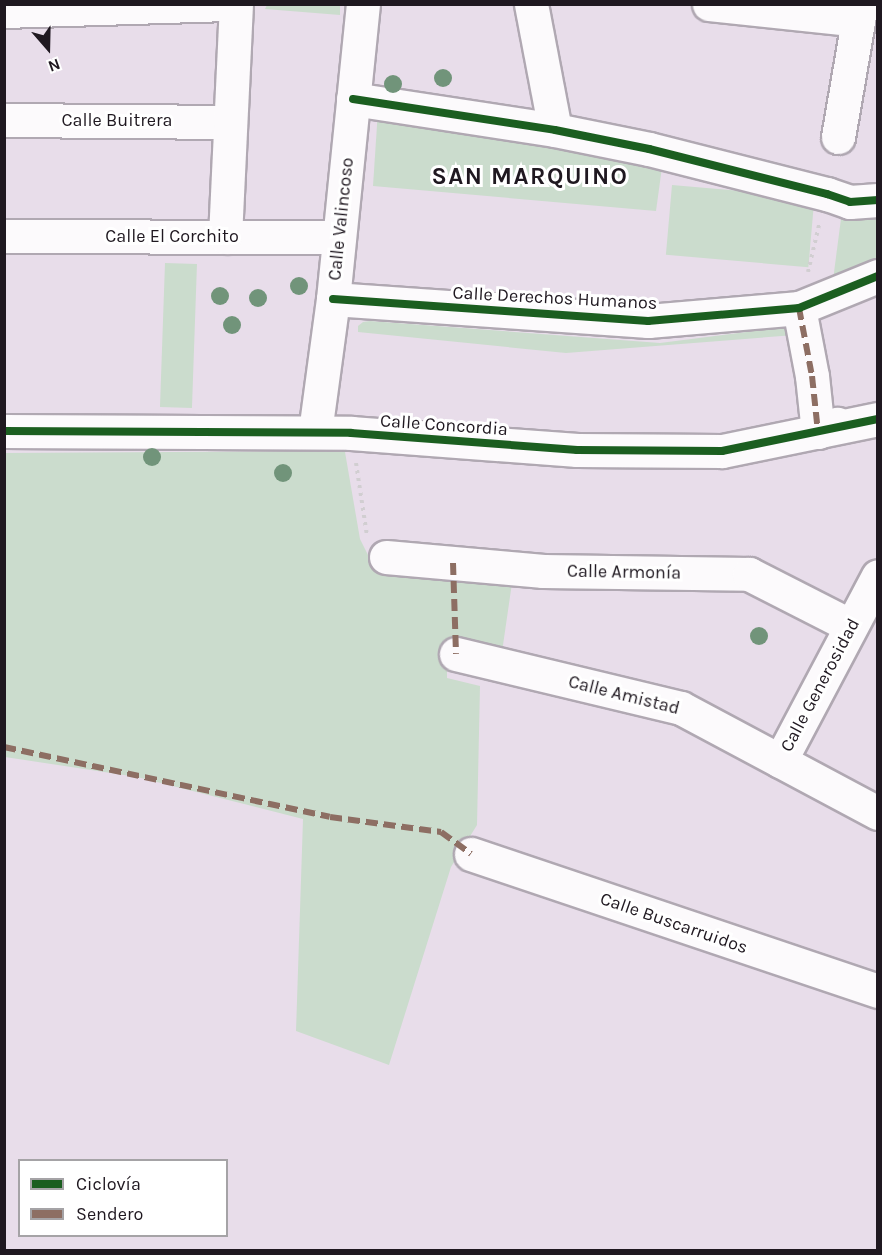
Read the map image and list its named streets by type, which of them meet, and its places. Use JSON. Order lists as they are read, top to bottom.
{
  "streets": {
    "street": [
      "Calle Buitrera",
      "Calle Valincoso",
      "Calle El Corchito",
      "Calle Derechos Humanos",
      "Calle Concordia",
      "Calle Armonía",
      "Calle Generosidad",
      "Calle Amistad",
      "Calle Buscarruidos"
    ]
  },
  "crossings": [
    ["Calle Valincoso", "Calle El Corchito"],
    ["Calle Valincoso", "Calle Derechos Humanos"],
    ["Calle Valincoso", "Calle Concordia"],
    ["Calle Armonía", "Calle Generosidad"],
    ["Calle Generosidad", "Calle Amistad"]
  ],
  "districts": ["SAN MARQUINO"],
  "legend": ["Ciclovía", "Sendero"],
  "north": "bottom"
}
